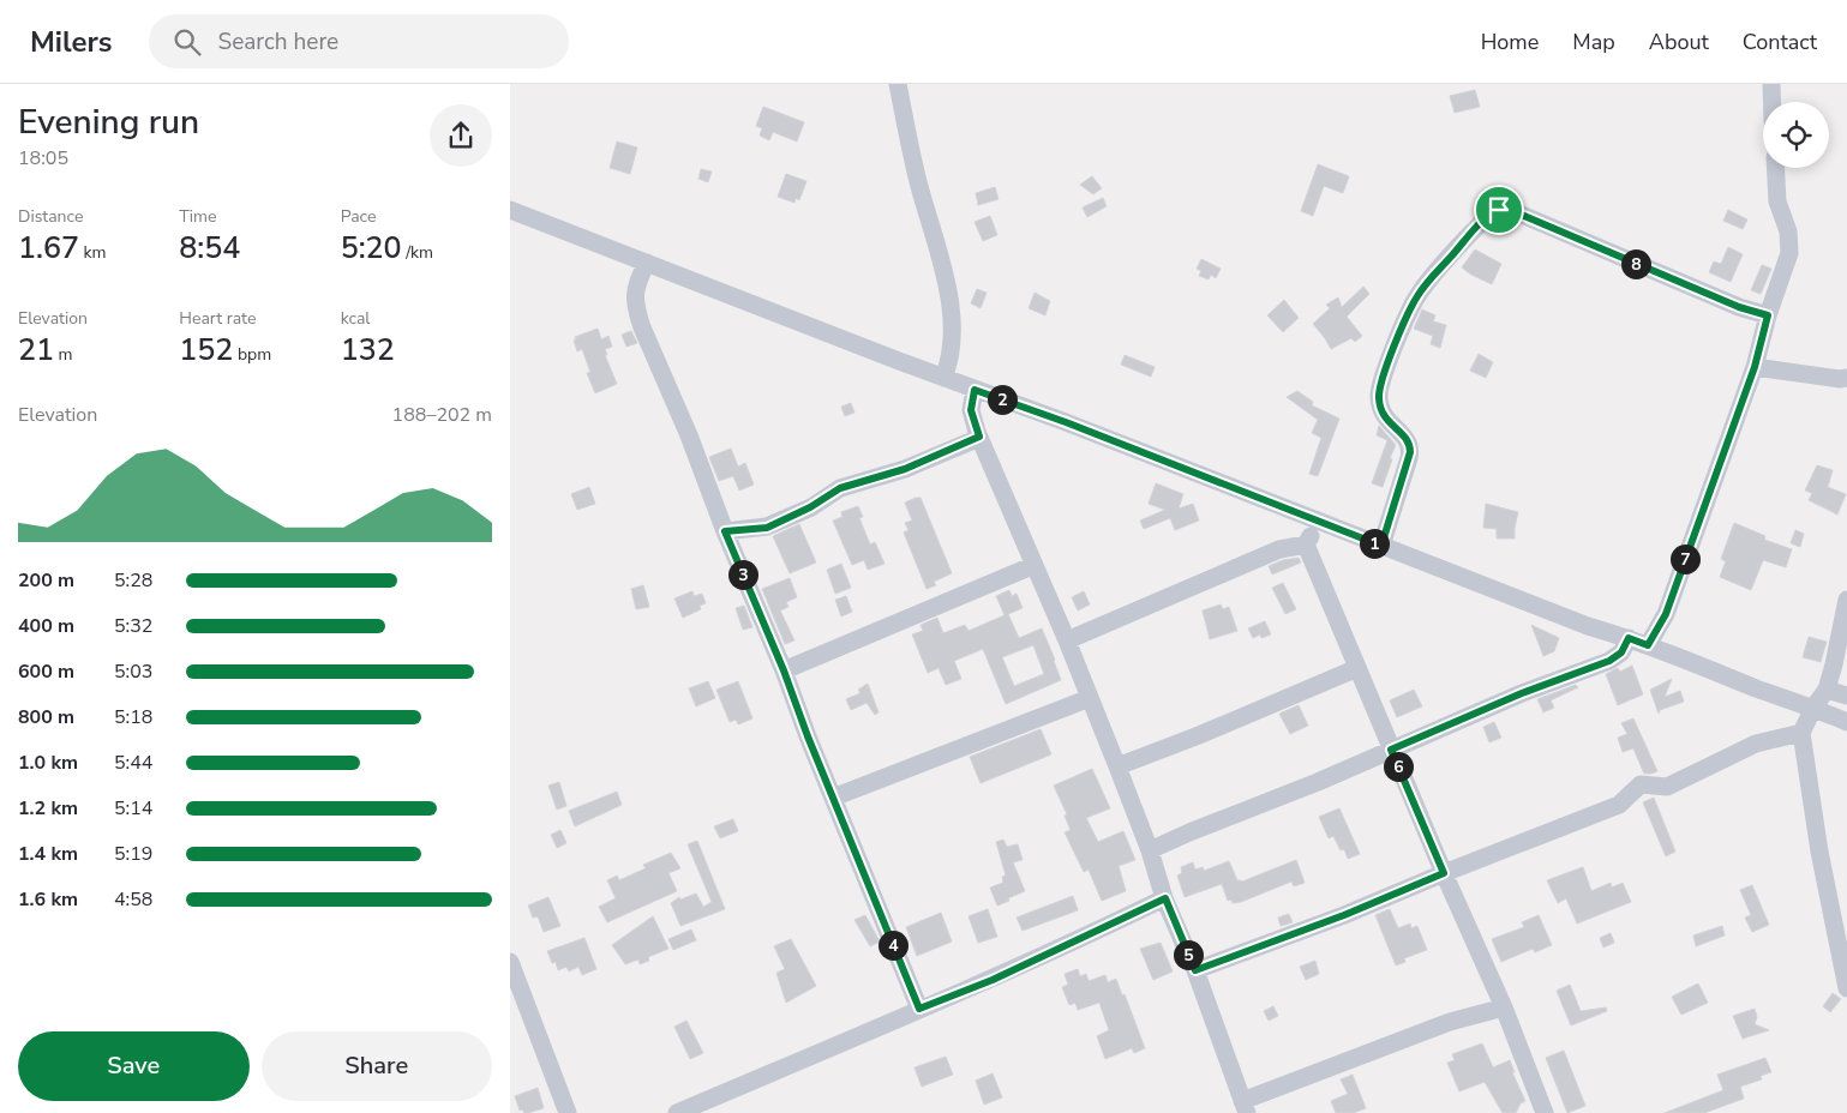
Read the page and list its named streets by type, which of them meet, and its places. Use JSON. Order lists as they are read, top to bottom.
{
  "page": {
    "header": "Milers",
    "search": "Search here",
    "nav": [
      "Home",
      "Map",
      "About",
      "Contact"
    ],
    "heading": ["Evening run", "18:05"],
    "stats": [
      ["Distance", "1.67 km"],
      ["Time", "8:54"],
      ["Pace", "5:20 /km"],
      ["Elevation", "21 m"],
      ["Heart rate", "152 bpm"],
      ["kcal", "132"]
    ],
    "pins": [
      "8",
      "2",
      "1",
      "7",
      "3",
      "6",
      "4",
      "5"
    ],
    "chart": ["Elevation", "188–202 m"],
    "list": [
      {
        "name": "200 m",
        "note": "5:28"
      },
      {
        "name": "400 m",
        "note": "5:32"
      },
      {
        "name": "600 m",
        "note": "5:03"
      },
      {
        "name": "800 m",
        "note": "5:18"
      },
      {
        "name": "1.0 km",
        "note": "5:44"
      },
      {
        "name": "1.2 km",
        "note": "5:14"
      },
      {
        "name": "1.4 km",
        "note": "5:19"
      },
      {
        "name": "1.6 km",
        "note": "4:58"
      }
    ],
    "buttons": ["Save", "Share"]
  }
}
